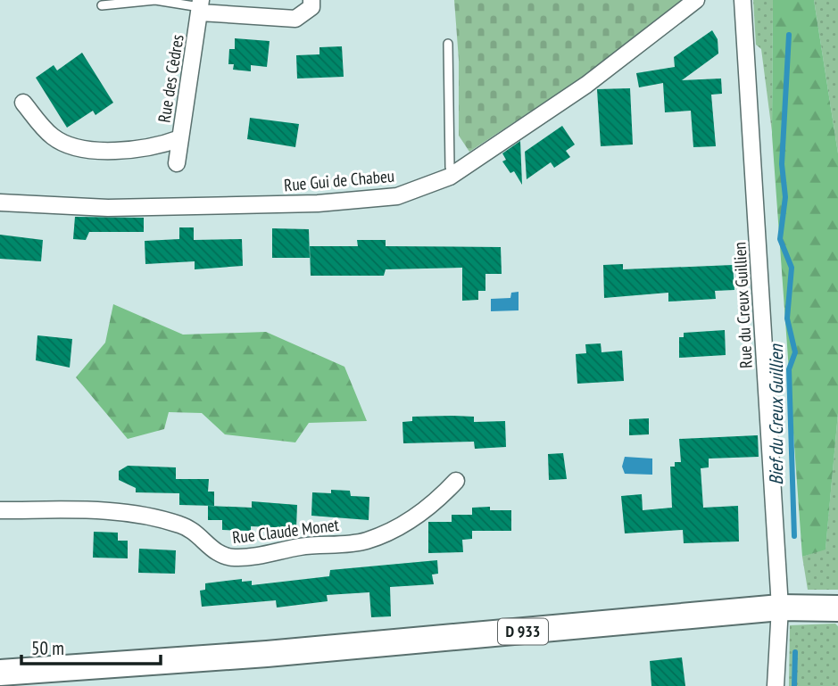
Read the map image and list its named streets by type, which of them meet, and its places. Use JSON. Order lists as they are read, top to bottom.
{
  "streets": {
    "main road": ["D 933"],
    "street": [
      "Rue des Cèdres",
      "Rue Gui de Chabeu",
      "Rue du Creux Guillien",
      "Rue Claude Monet"
    ]
  },
  "crossings": [
    ["Rue du Creux Guillien", "D 933"]
  ],
  "water": ["Bief du Creux Guillien"],
  "scale_bar": "50 m"
}
